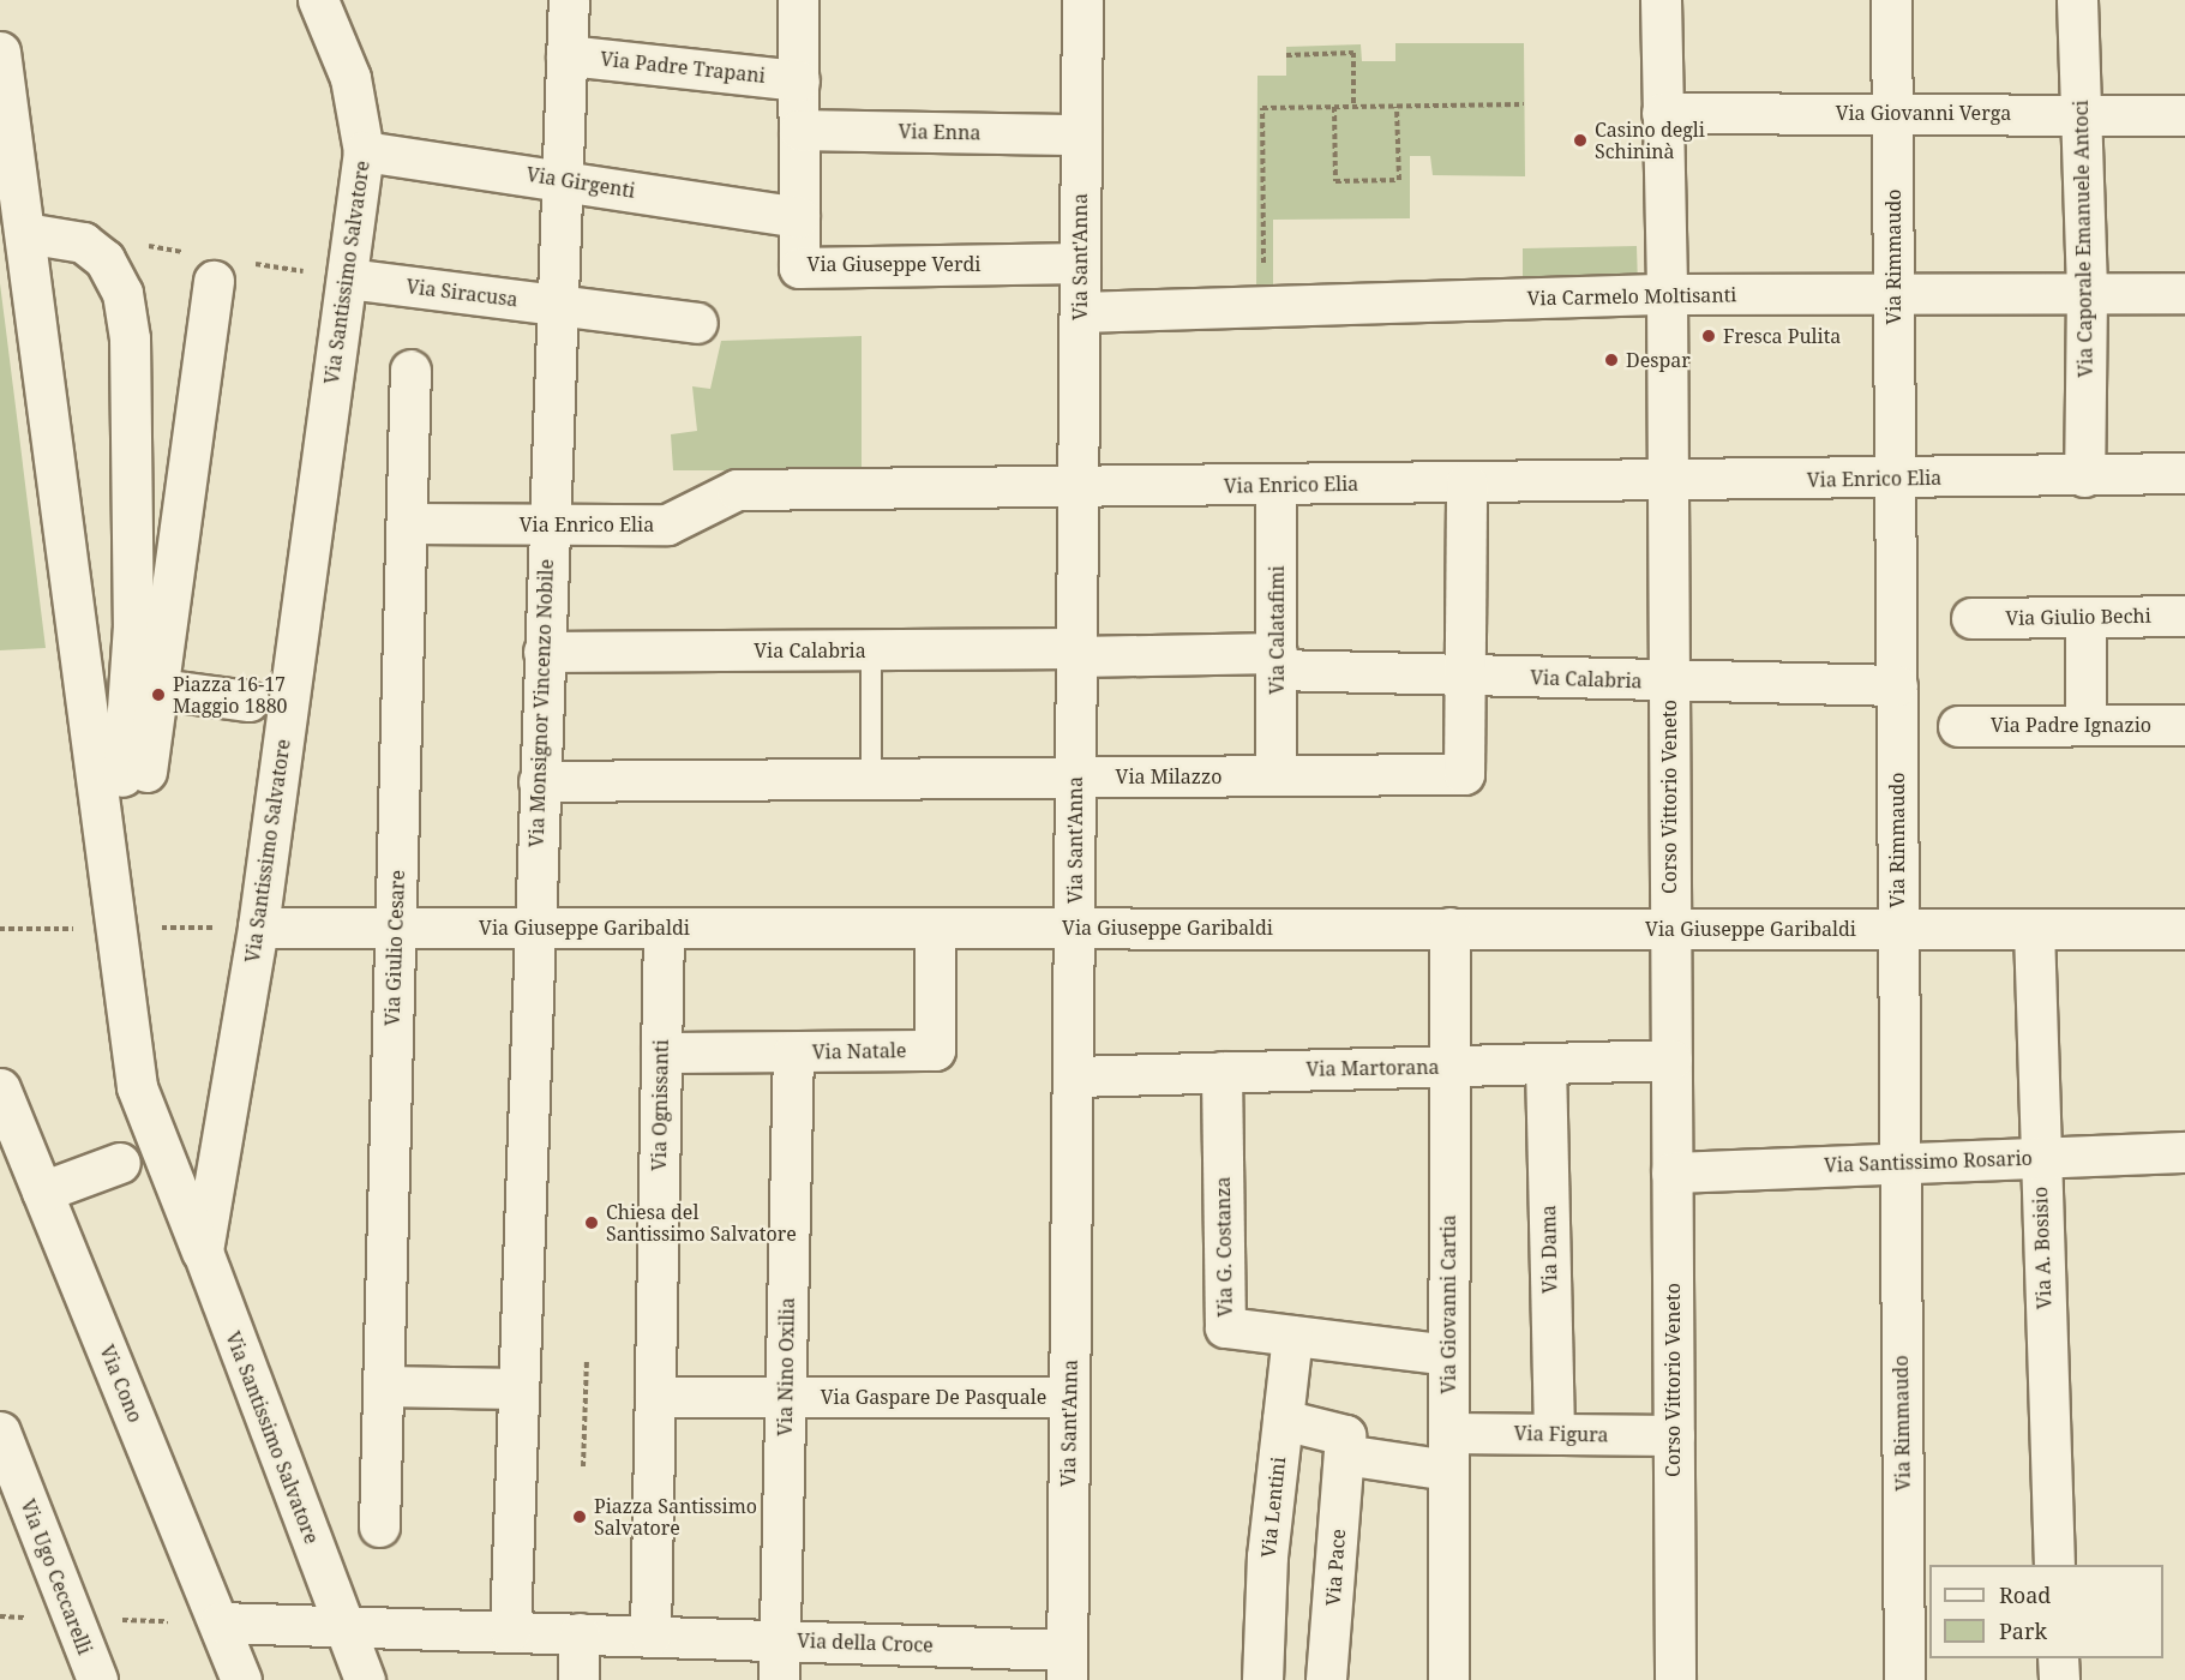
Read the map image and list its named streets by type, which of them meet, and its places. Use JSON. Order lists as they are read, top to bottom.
{
  "streets": {
    "street": [
      "Via Padre Trapani",
      "Via Giovanni Verga",
      "Via Enna",
      "Via Girgenti",
      "Via Caporale Emanuele Antoci",
      "Via Sant'Anna",
      "Via Rimmaudo",
      "Via Giuseppe Verdi",
      "Via Santissimo Salvatore",
      "Via Siracusa",
      "Via Carmelo Moltisanti",
      "Via Enrico Elia",
      "Via Giulio Bechi",
      "Via Calatafimi",
      "Via Calabria",
      "Via Monsignor Vincenzo Nobile",
      "Via Padre Ignazio",
      "Via Milazzo",
      "Corso Vittorio Veneto",
      "Via Giuseppe Garibaldi",
      "Via Giulio Cesare",
      "Via Natale",
      "Via Martorana",
      "Via Ognissanti",
      "Via Santissimo Rosario",
      "Via G. Costanza",
      "Via A. Bosisio",
      "Via Dama",
      "Via Giovanni Cartia",
      "Via Nino Oxilia",
      "Via Cono",
      "Via Gaspare De Pasquale",
      "Via Figura",
      "Via Lentini",
      "Via Pace",
      "Via Ugo Ceccarelli",
      "Via della Croce"
    ]
  },
  "crossings": [
    ["Via Padre Trapani", "Via Giuseppe Verdi"],
    ["Via Padre Trapani", "Via Monsignor Vincenzo Nobile"],
    ["Via Giovanni Verga", "Via Caporale Emanuele Antoci"],
    ["Via Giovanni Verga", "Via Rimmaudo"],
    ["Via Giovanni Verga", "Corso Vittorio Veneto"],
    ["Via Enna", "Via Sant'Anna"],
    ["Via Enna", "Via Giuseppe Verdi"],
    ["Via Girgenti", "Via Giuseppe Verdi"],
    ["Via Girgenti", "Via Santissimo Salvatore"],
    ["Via Girgenti", "Via Monsignor Vincenzo Nobile"],
    ["Via Caporale Emanuele Antoci", "Via Carmelo Moltisanti"],
    ["Via Caporale Emanuele Antoci", "Via Enrico Elia"],
    ["Via Sant'Anna", "Via Giuseppe Verdi"],
    ["Via Sant'Anna", "Via Carmelo Moltisanti"],
    ["Via Sant'Anna", "Via Enrico Elia"],
    ["Via Sant'Anna", "Via Calabria"],
    ["Via Sant'Anna", "Via Milazzo"],
    ["Via Sant'Anna", "Via Giuseppe Garibaldi"],
    ["Via Sant'Anna", "Via Martorana"],
    ["Via Sant'Anna", "Via Gaspare De Pasquale"],
    ["Via Sant'Anna", "Via della Croce"],
    ["Via Rimmaudo", "Via Carmelo Moltisanti"],
    ["Via Rimmaudo", "Via Enrico Elia"],
    ["Via Rimmaudo", "Via Calabria"],
    ["Via Rimmaudo", "Via Giuseppe Garibaldi"],
    ["Via Rimmaudo", "Via Santissimo Rosario"],
    ["Via Santissimo Salvatore", "Via Siracusa"],
    ["Via Santissimo Salvatore", "Via Giuseppe Garibaldi"],
    ["Via Siracusa", "Via Monsignor Vincenzo Nobile"],
    ["Via Carmelo Moltisanti", "Corso Vittorio Veneto"],
    ["Via Enrico Elia", "Via Calatafimi"],
    ["Via Enrico Elia", "Via Monsignor Vincenzo Nobile"],
    ["Via Enrico Elia", "Via Milazzo"],
    ["Via Enrico Elia", "Corso Vittorio Veneto"],
    ["Via Enrico Elia", "Via Giulio Cesare"],
    ["Via Calatafimi", "Via Calabria"],
    ["Via Calatafimi", "Via Milazzo"],
    ["Via Calabria", "Via Monsignor Vincenzo Nobile"],
    ["Via Calabria", "Via Milazzo"],
    ["Via Calabria", "Corso Vittorio Veneto"],
    ["Via Monsignor Vincenzo Nobile", "Via Milazzo"],
    ["Via Monsignor Vincenzo Nobile", "Via Giuseppe Garibaldi"],
    ["Via Monsignor Vincenzo Nobile", "Via della Croce"],
    ["Corso Vittorio Veneto", "Via Giuseppe Garibaldi"],
    ["Corso Vittorio Veneto", "Via Martorana"],
    ["Corso Vittorio Veneto", "Via Santissimo Rosario"],
    ["Corso Vittorio Veneto", "Via Figura"],
    ["Via Giuseppe Garibaldi", "Via Giulio Cesare"],
    ["Via Giuseppe Garibaldi", "Via Natale"],
    ["Via Giuseppe Garibaldi", "Via Ognissanti"],
    ["Via Giuseppe Garibaldi", "Via A. Bosisio"],
    ["Via Giuseppe Garibaldi", "Via Giovanni Cartia"],
    ["Via Natale", "Via Ognissanti"],
    ["Via Natale", "Via Nino Oxilia"],
    ["Via Martorana", "Via G. Costanza"],
    ["Via Martorana", "Via Dama"],
    ["Via Martorana", "Via Giovanni Cartia"],
    ["Via Ognissanti", "Via Gaspare De Pasquale"],
    ["Via Ognissanti", "Via della Croce"],
    ["Via Santissimo Rosario", "Via A. Bosisio"],
    ["Via G. Costanza", "Via Giovanni Cartia"],
    ["Via G. Costanza", "Via Lentini"],
    ["Via Dama", "Via Figura"],
    ["Via Giovanni Cartia", "Via Figura"],
    ["Via Nino Oxilia", "Via Gaspare De Pasquale"],
    ["Via Nino Oxilia", "Via della Croce"]
  ],
  "places": [
    "Casino degli Schininà",
    "Fresca Pulita",
    "Despar",
    "Piazza 16-17 Maggio 1880",
    "Chiesa del Santissimo Salvatore",
    "Piazza Santissimo Salvatore"
  ],
  "legend": ["Road", "Park"]
}
